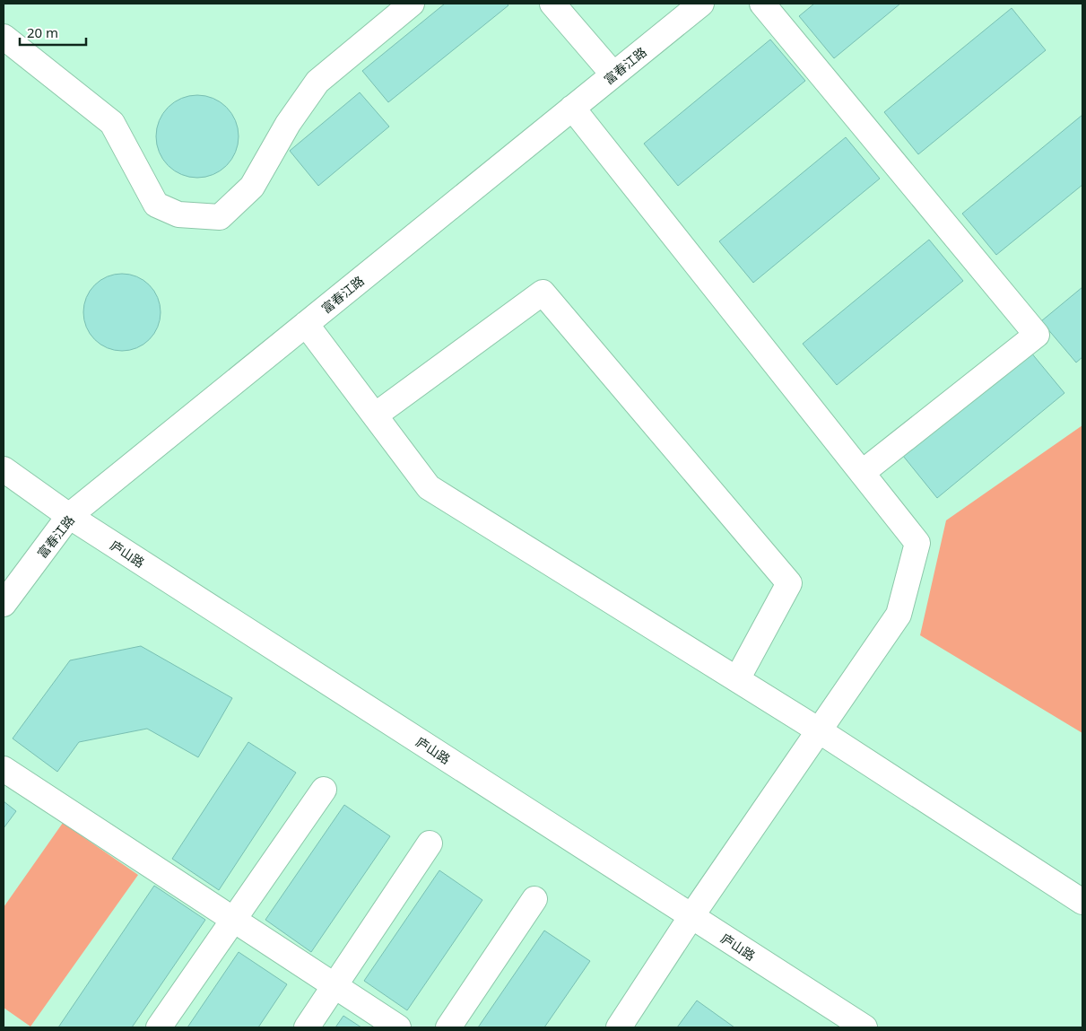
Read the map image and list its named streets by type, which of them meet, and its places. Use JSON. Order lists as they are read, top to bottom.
{
  "streets": {
    "street": ["富春江路", "庐山路"]
  },
  "crossings": [
    ["富春江路", "庐山路"]
  ],
  "scale_bar": "20 m"
}
